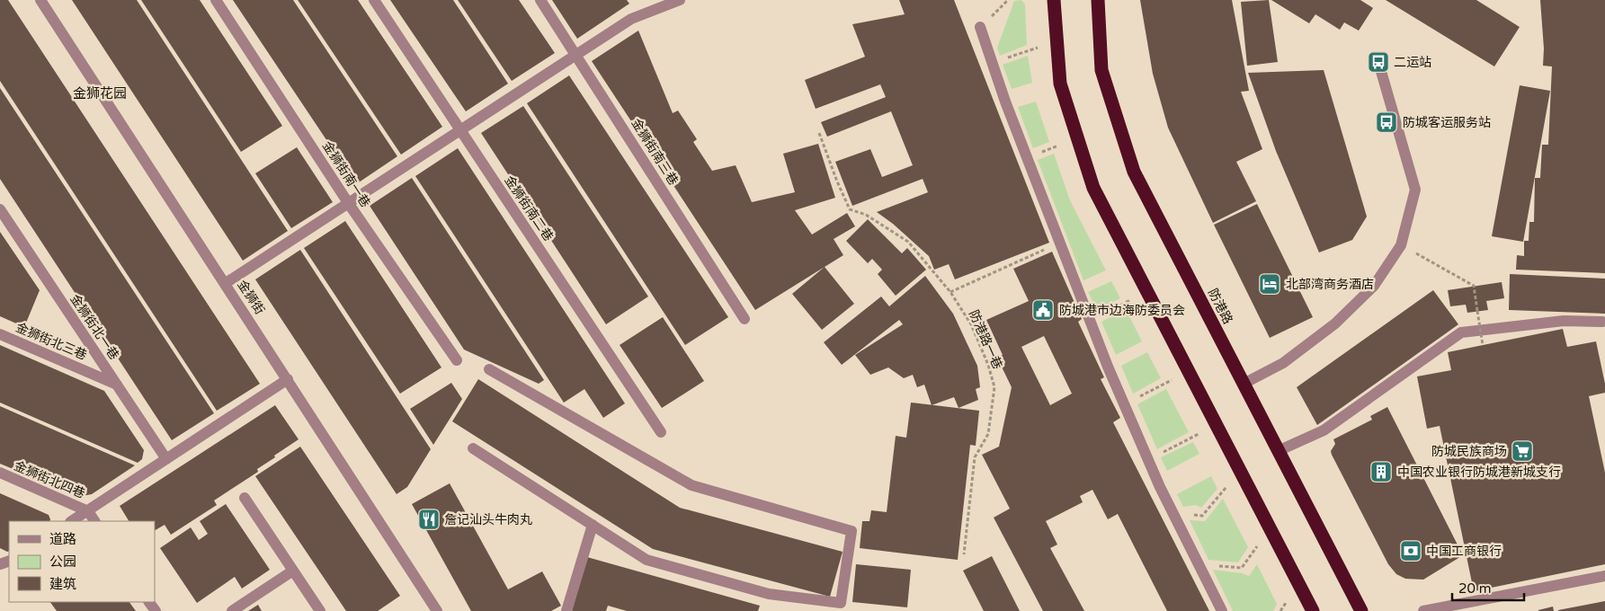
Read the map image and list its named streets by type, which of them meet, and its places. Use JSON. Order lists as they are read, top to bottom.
{
  "streets": {
    "highway": ["防港路"],
    "street": [
      "金狮街南三巷",
      "金狮街南一巷",
      "金狮街南二巷",
      "金狮街",
      "金狮街北一巷",
      "金狮街北三巷",
      "金狮街北四巷"
    ],
    "path": ["防港路一巷"]
  },
  "crossings": [
    ["金狮街北一巷", "金狮街北三巷"]
  ],
  "districts": ["金狮花园"],
  "places": {
    "bus stop": ["二运站", "防城客运服务站"],
    "hotel": ["北部湾商务酒店"],
    "public building": ["防城港市边海防委员会"],
    "supermarket": ["防城民族商场"],
    "building": ["中国农业银行防城港新城支行"],
    "restaurant": ["詹记汕头牛肉丸"],
    "bank": ["中国工商银行"]
  },
  "legend": ["道路", "公园", "建筑"],
  "scale_bar": "20 m"
}
